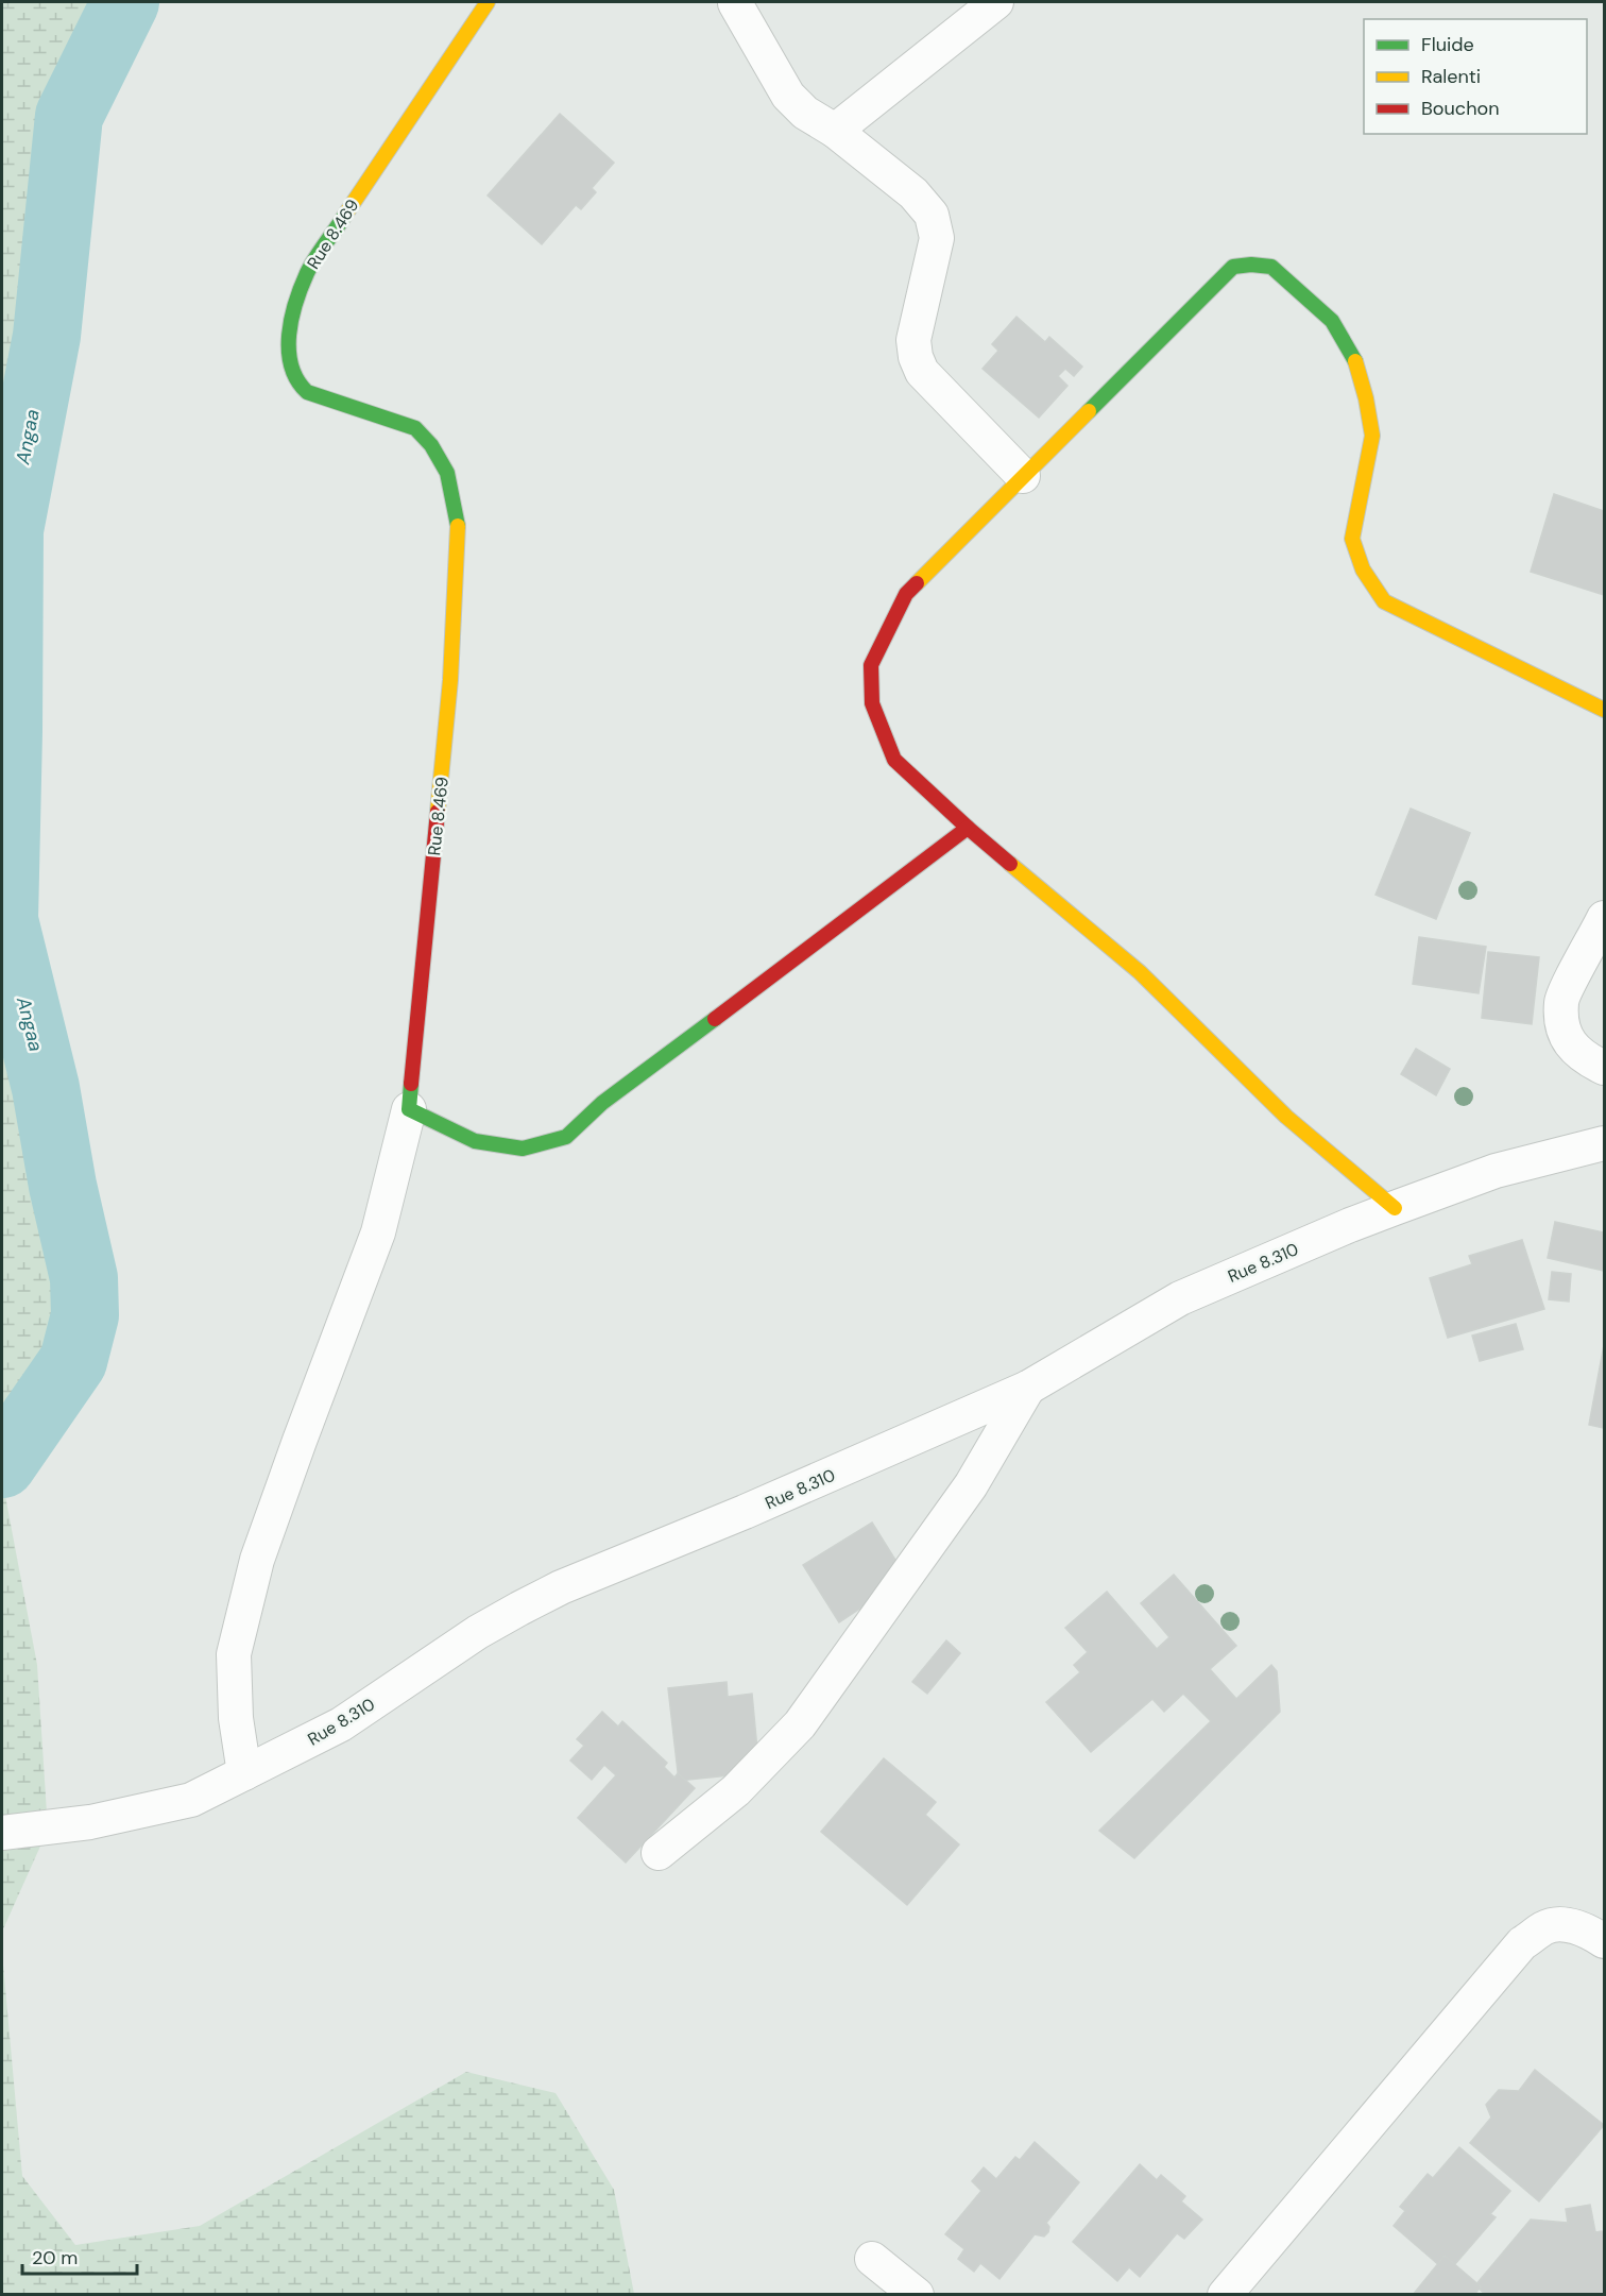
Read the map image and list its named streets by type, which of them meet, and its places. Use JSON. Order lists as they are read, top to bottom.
{
  "streets": {
    "street": ["Rue 8.469", "Rue 8.310"]
  },
  "water": ["Angaa"],
  "legend": ["Fluide", "Ralenti", "Bouchon"],
  "scale_bar": "20 m"
}
